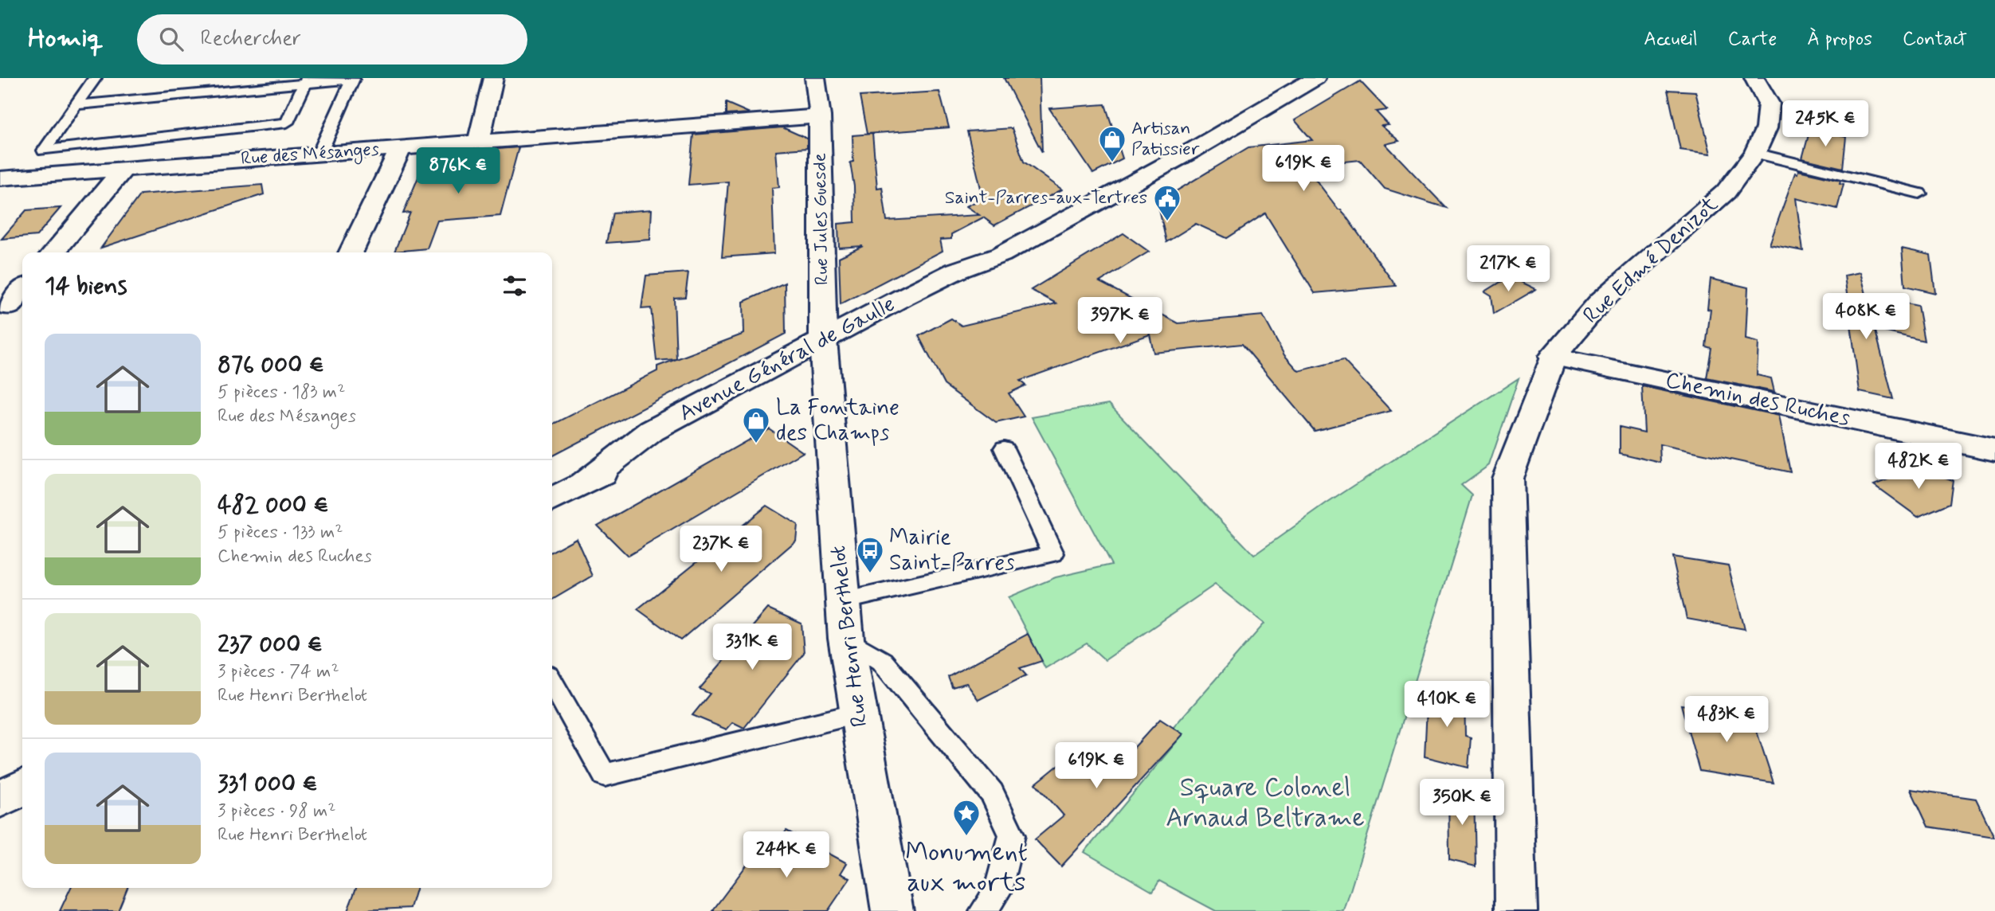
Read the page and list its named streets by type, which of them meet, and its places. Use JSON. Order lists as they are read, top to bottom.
{
  "streets": {
    "street": [
      "Rue des Mésanges",
      "Rue Jules Guesde",
      "Rue Edmé Denizot",
      "Avenue Général de Gaulle",
      "Chemin des Ruches",
      "Rue Henri Berthelot"
    ]
  },
  "crossings": [
    ["Rue des Mésanges", "Rue Jules Guesde"],
    ["Rue Jules Guesde", "Avenue Général de Gaulle"],
    ["Rue Jules Guesde", "Rue Henri Berthelot"],
    ["Rue Edmé Denizot", "Chemin des Ruches"],
    ["Avenue Général de Gaulle", "Rue Henri Berthelot"]
  ],
  "parks": ["Square Colonel Arnaud Beltrame"],
  "places": {
    "shop": ["Artisan Patissier", "La Fontaine des Champs"],
    "public building": ["Saint-Parres-aux-Tertres"],
    "bus stop": ["Mairie Saint-Parres"],
    "place": ["Monument aux morts"]
  },
  "page": {
    "header": "Homiq",
    "search": "Rechercher",
    "nav": [
      "Accueil",
      "Carte",
      "À propos",
      "Contact"
    ],
    "price": [
      "245K €",
      "619K €",
      "876K €",
      "217K €",
      "408K €",
      "397K €",
      "482K €",
      "237K €",
      "331K €",
      "410K €",
      "483K €",
      "619K €",
      "350K €",
      "244K €"
    ],
    "heading": "14 biens",
    "list": [
      {
        "name": "876 000 €",
        "note": "5 pièces · 183 m² · Rue des Mésanges"
      },
      {
        "name": "482 000 €",
        "note": "5 pièces · 133 m² · Chemin des Ruches"
      },
      {
        "name": "237 000 €",
        "note": "3 pièces · 74 m² · Rue Henri Berthelot"
      },
      {
        "name": "331 000 €",
        "note": "3 pièces · 98 m² · Rue Henri Berthelot"
      }
    ]
  }
}
